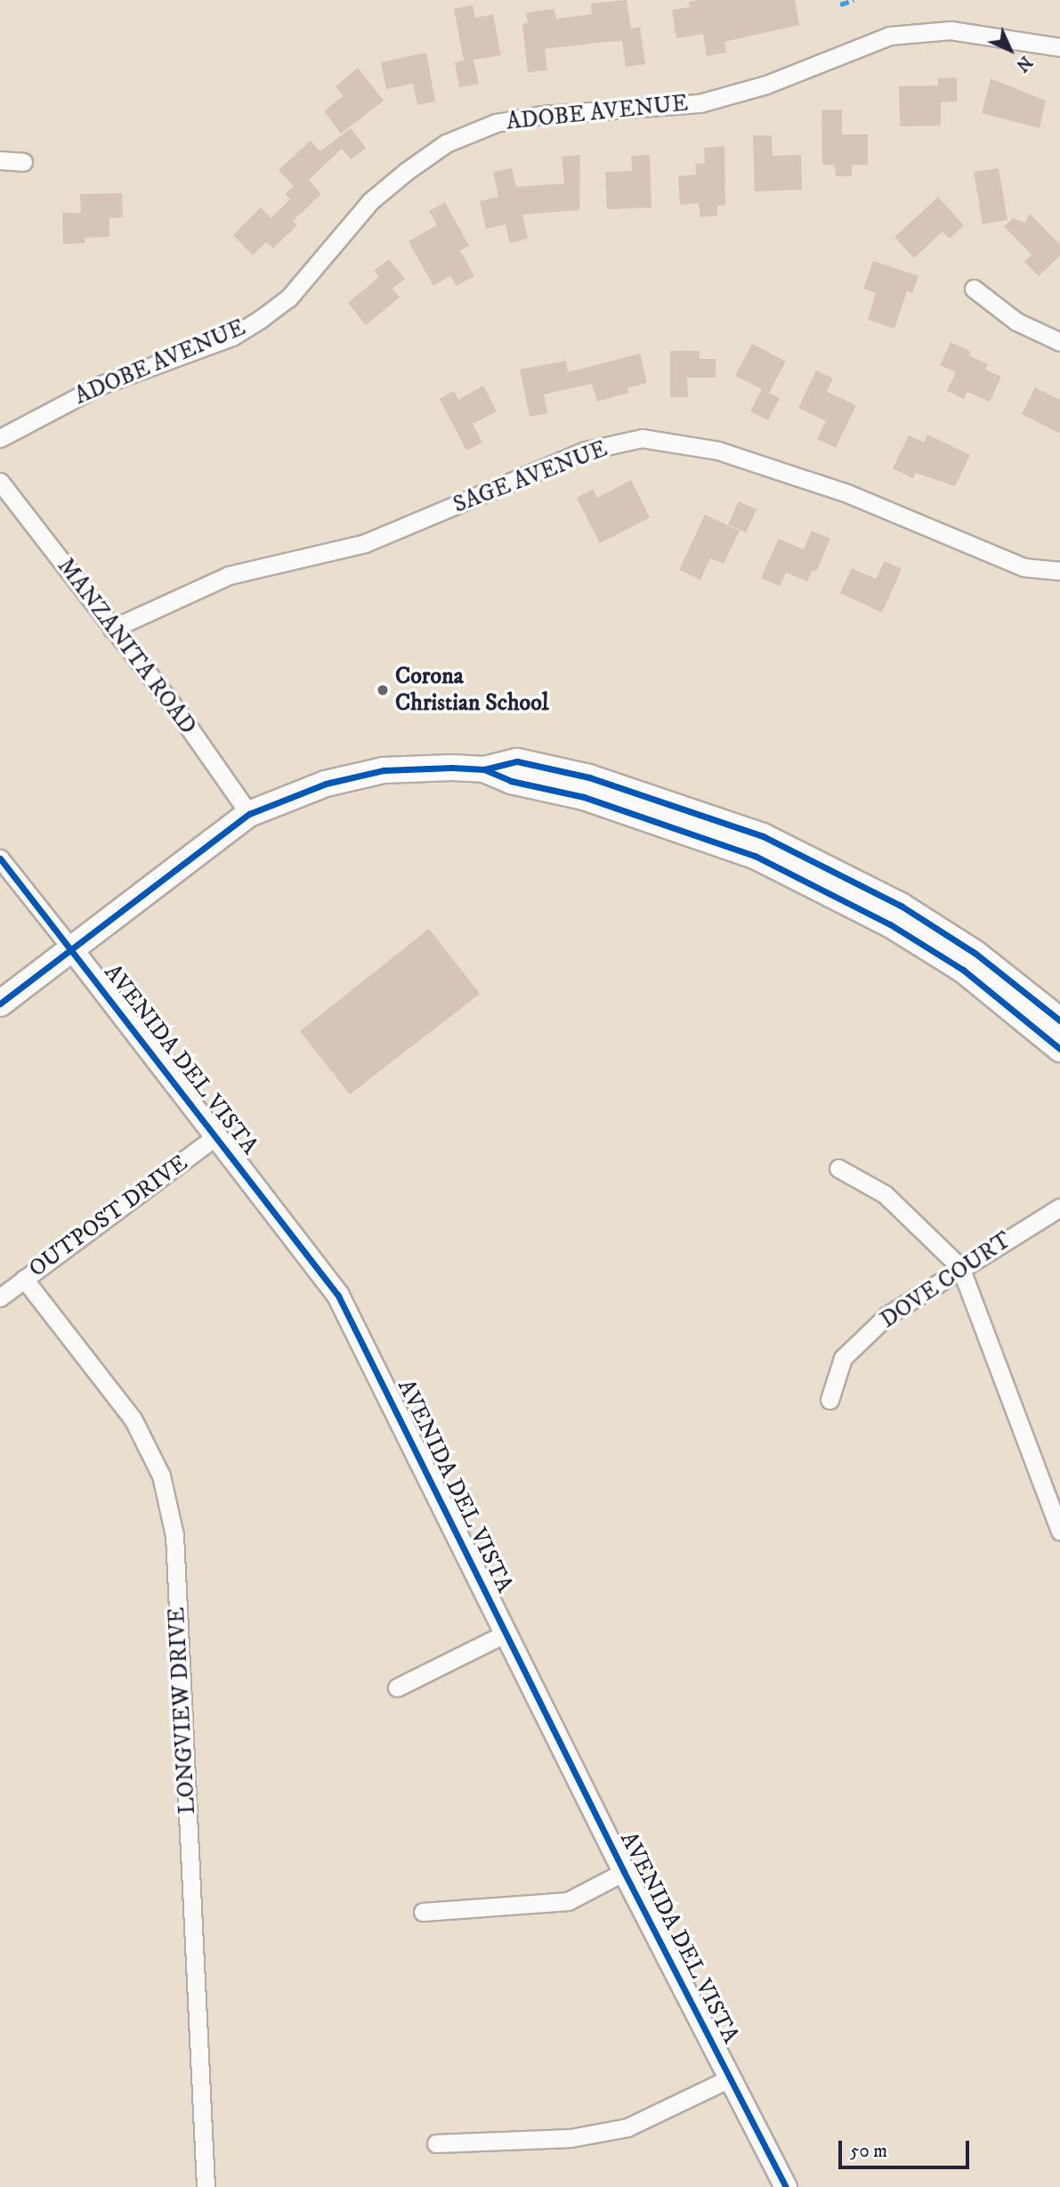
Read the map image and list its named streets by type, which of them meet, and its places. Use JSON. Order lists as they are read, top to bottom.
{
  "streets": {
    "street": [
      "ADOBE AVENUE",
      "SAGE AVENUE",
      "MANZANITA ROAD",
      "AVENIDA DEL VISTA",
      "OUTPOST DRIVE",
      "DOVE COURT",
      "LONGVIEW DRIVE"
    ]
  },
  "crossings": [
    ["SAGE AVENUE", "MANZANITA ROAD"],
    ["AVENIDA DEL VISTA", "OUTPOST DRIVE"],
    ["OUTPOST DRIVE", "LONGVIEW DRIVE"]
  ],
  "places": ["Corona Christian School"],
  "scale_bar": "50 m",
  "north": "bottom right"
}
